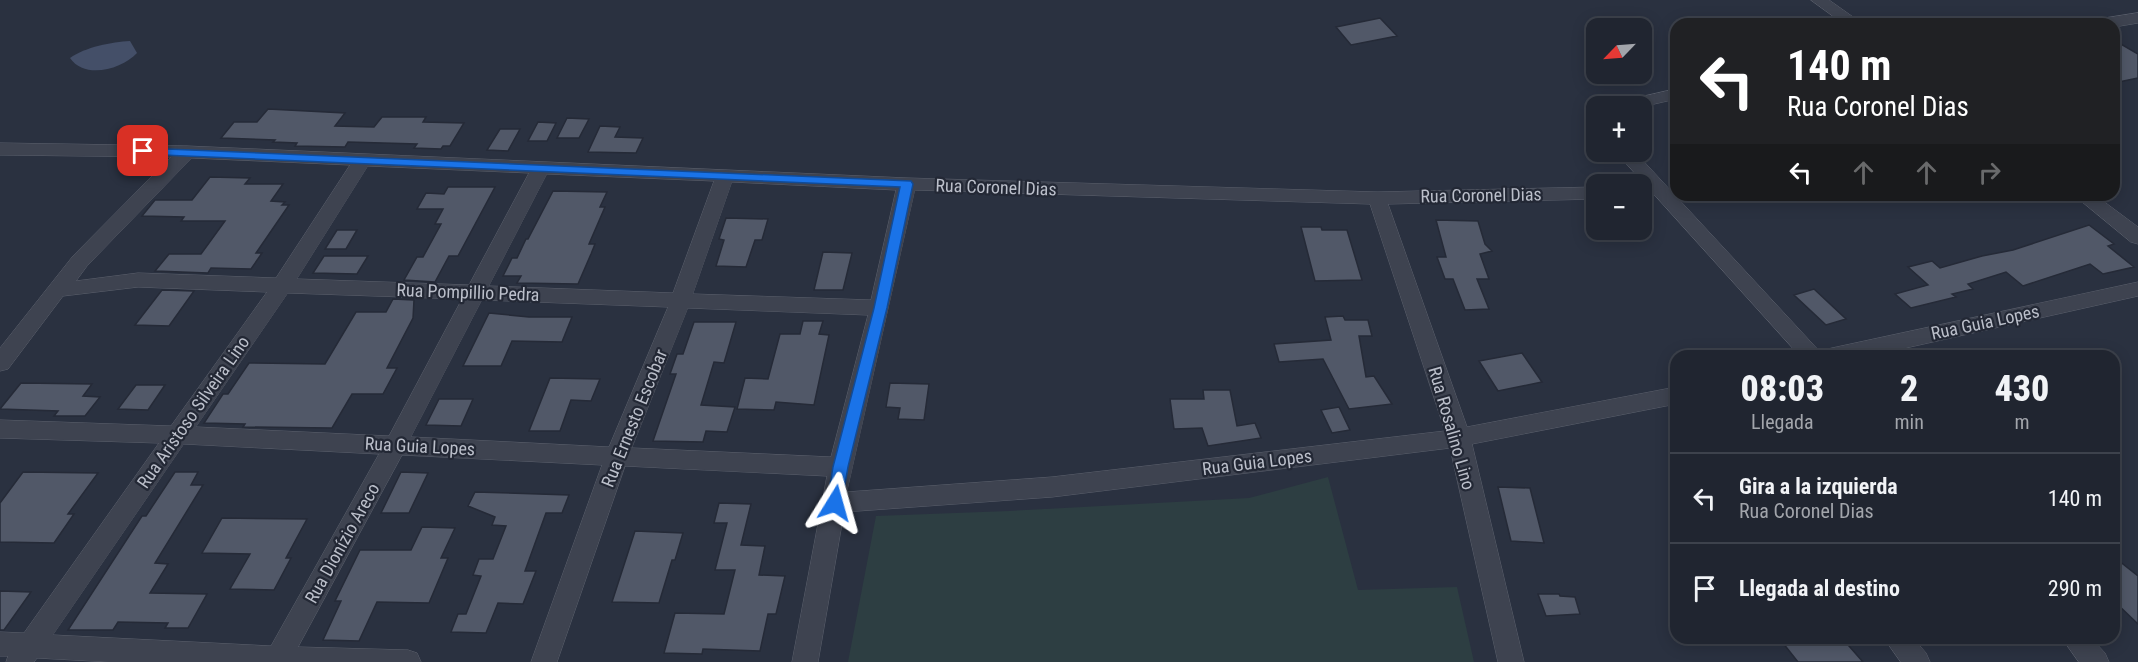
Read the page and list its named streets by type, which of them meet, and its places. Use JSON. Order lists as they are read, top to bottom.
{
  "streets": {
    "street": [
      "Rua Coronel Dias",
      "Rua Pompillio Pedra",
      "Rua Guia Lopes",
      "Rua Aristoso Silveira Lino",
      "Rua Ernesto Escobar",
      "Rua Rosalino Lino",
      "Rua Dionízio Areco"
    ]
  },
  "crossings": [
    ["Rua Coronel Dias", "Rua Aristoso Silveira Lino"],
    ["Rua Coronel Dias", "Rua Ernesto Escobar"],
    ["Rua Coronel Dias", "Rua Rosalino Lino"],
    ["Rua Coronel Dias", "Rua Dionízio Areco"],
    ["Rua Pompillio Pedra", "Rua Aristoso Silveira Lino"],
    ["Rua Pompillio Pedra", "Rua Ernesto Escobar"],
    ["Rua Pompillio Pedra", "Rua Dionízio Areco"],
    ["Rua Guia Lopes", "Rua Aristoso Silveira Lino"],
    ["Rua Guia Lopes", "Rua Ernesto Escobar"],
    ["Rua Guia Lopes", "Rua Rosalino Lino"],
    ["Rua Guia Lopes", "Rua Dionízio Areco"]
  ],
  "north": "bottom left",
  "page": {
    "map_buttons": ["+", "−"],
    "turn": ["140 m", "Rua Coronel Dias"],
    "eta": [
      "08:03",
      "Llegada",
      "2",
      "min",
      "430",
      "m"
    ],
    "list": [
      {
        "name": "Gira a la izquierda",
        "note": "Rua Coronel Dias",
        "value": "140 m"
      },
      {
        "name": "Llegada al destino",
        "value": "290 m"
      }
    ]
  }
}
